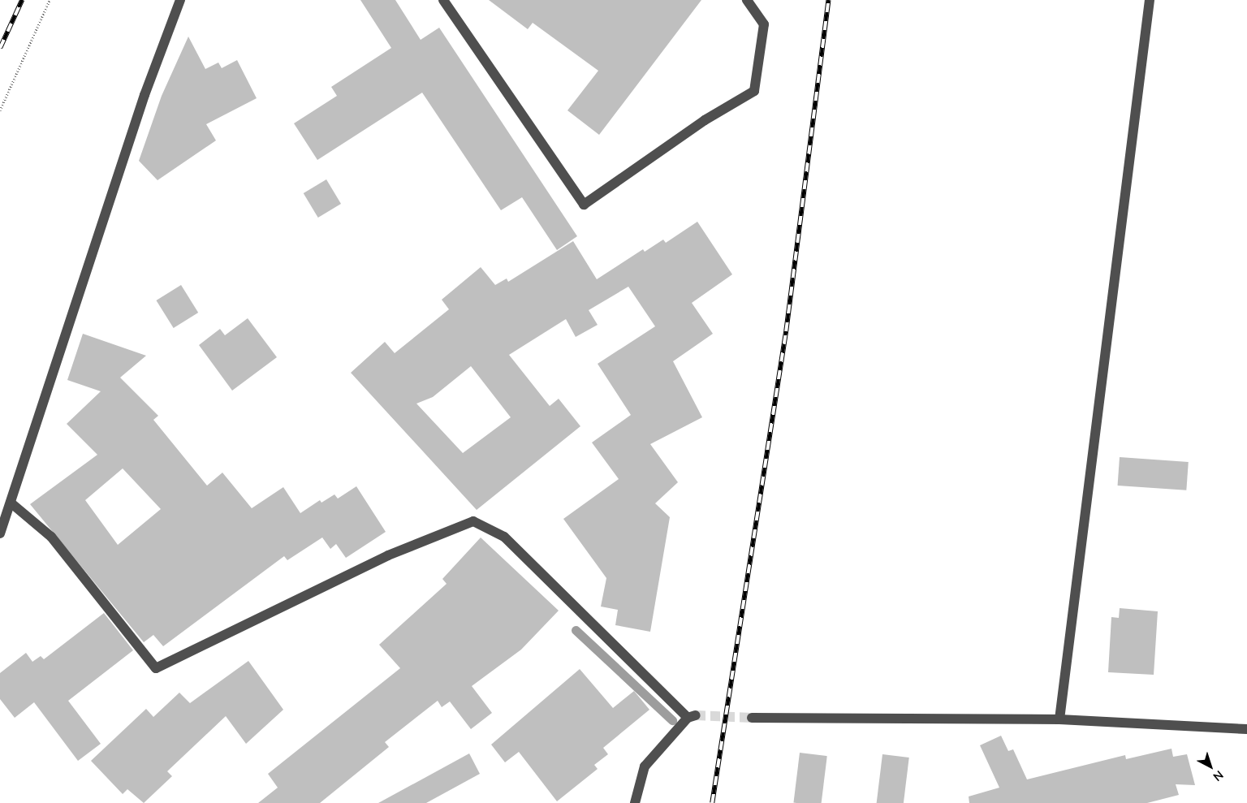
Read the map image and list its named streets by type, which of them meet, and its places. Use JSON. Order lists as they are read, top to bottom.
{
  "north": "bottom right"
}
